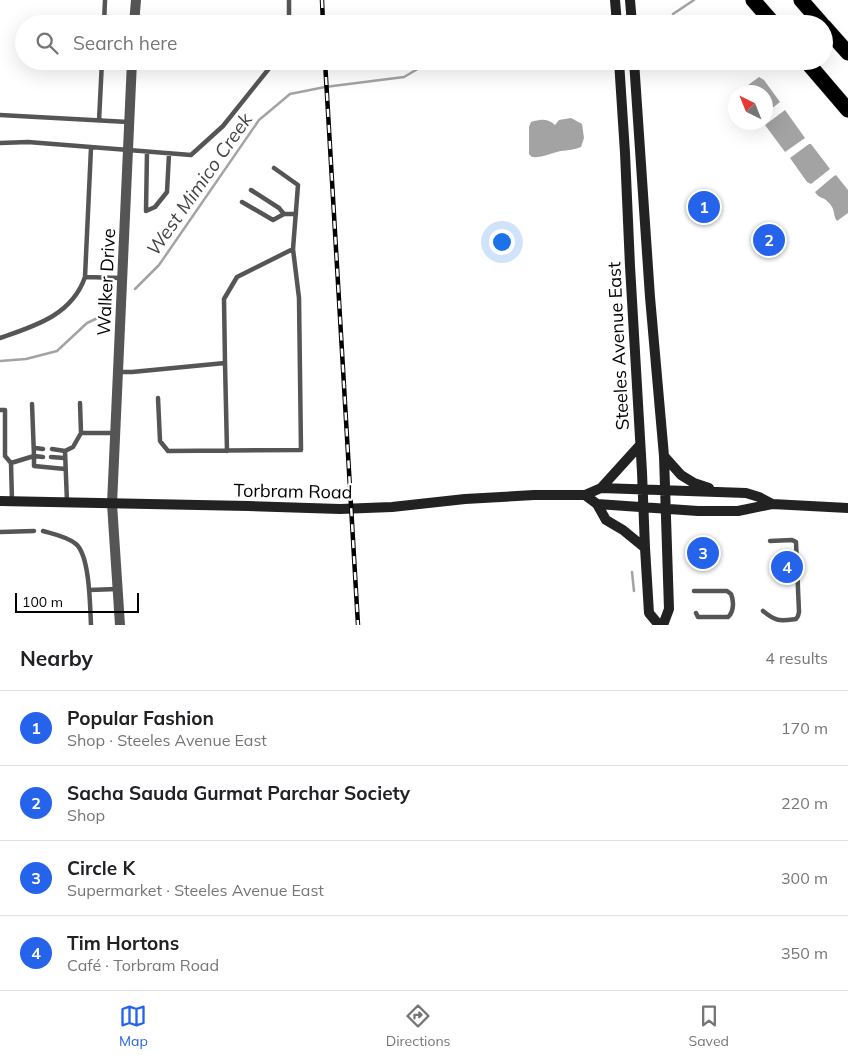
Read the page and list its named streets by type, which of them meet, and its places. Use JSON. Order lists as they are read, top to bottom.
{
  "streets": {
    "main road": ["Steeles Avenue East", "Torbram Road"],
    "street": ["Walker Drive"]
  },
  "crossings": [
    ["Walker Drive", "Torbram Road"],
    ["Steeles Avenue East", "Torbram Road"]
  ],
  "water": ["West Mimico Creek"],
  "scale_bar": "100 m",
  "north": "top left",
  "page": {
    "search": "Search here",
    "pins": [
      "1",
      "2",
      "3",
      "4"
    ],
    "scale": "100 m",
    "heading": ["Nearby", "4 results"],
    "list": [
      {
        "mark": "1",
        "name": "Popular Fashion",
        "note": "Shop · Steeles Avenue East",
        "value": "170 m"
      },
      {
        "mark": "2",
        "name": "Sacha Sauda Gurmat Parchar Society",
        "note": "Shop",
        "value": "220 m"
      },
      {
        "mark": "3",
        "name": "Circle K",
        "note": "Supermarket · Steeles Avenue East",
        "value": "300 m"
      },
      {
        "mark": "4",
        "name": "Tim Hortons",
        "note": "Café · Torbram Road",
        "value": "350 m"
      }
    ],
    "nav": ["Map", "Directions", "Saved"]
  }
}
